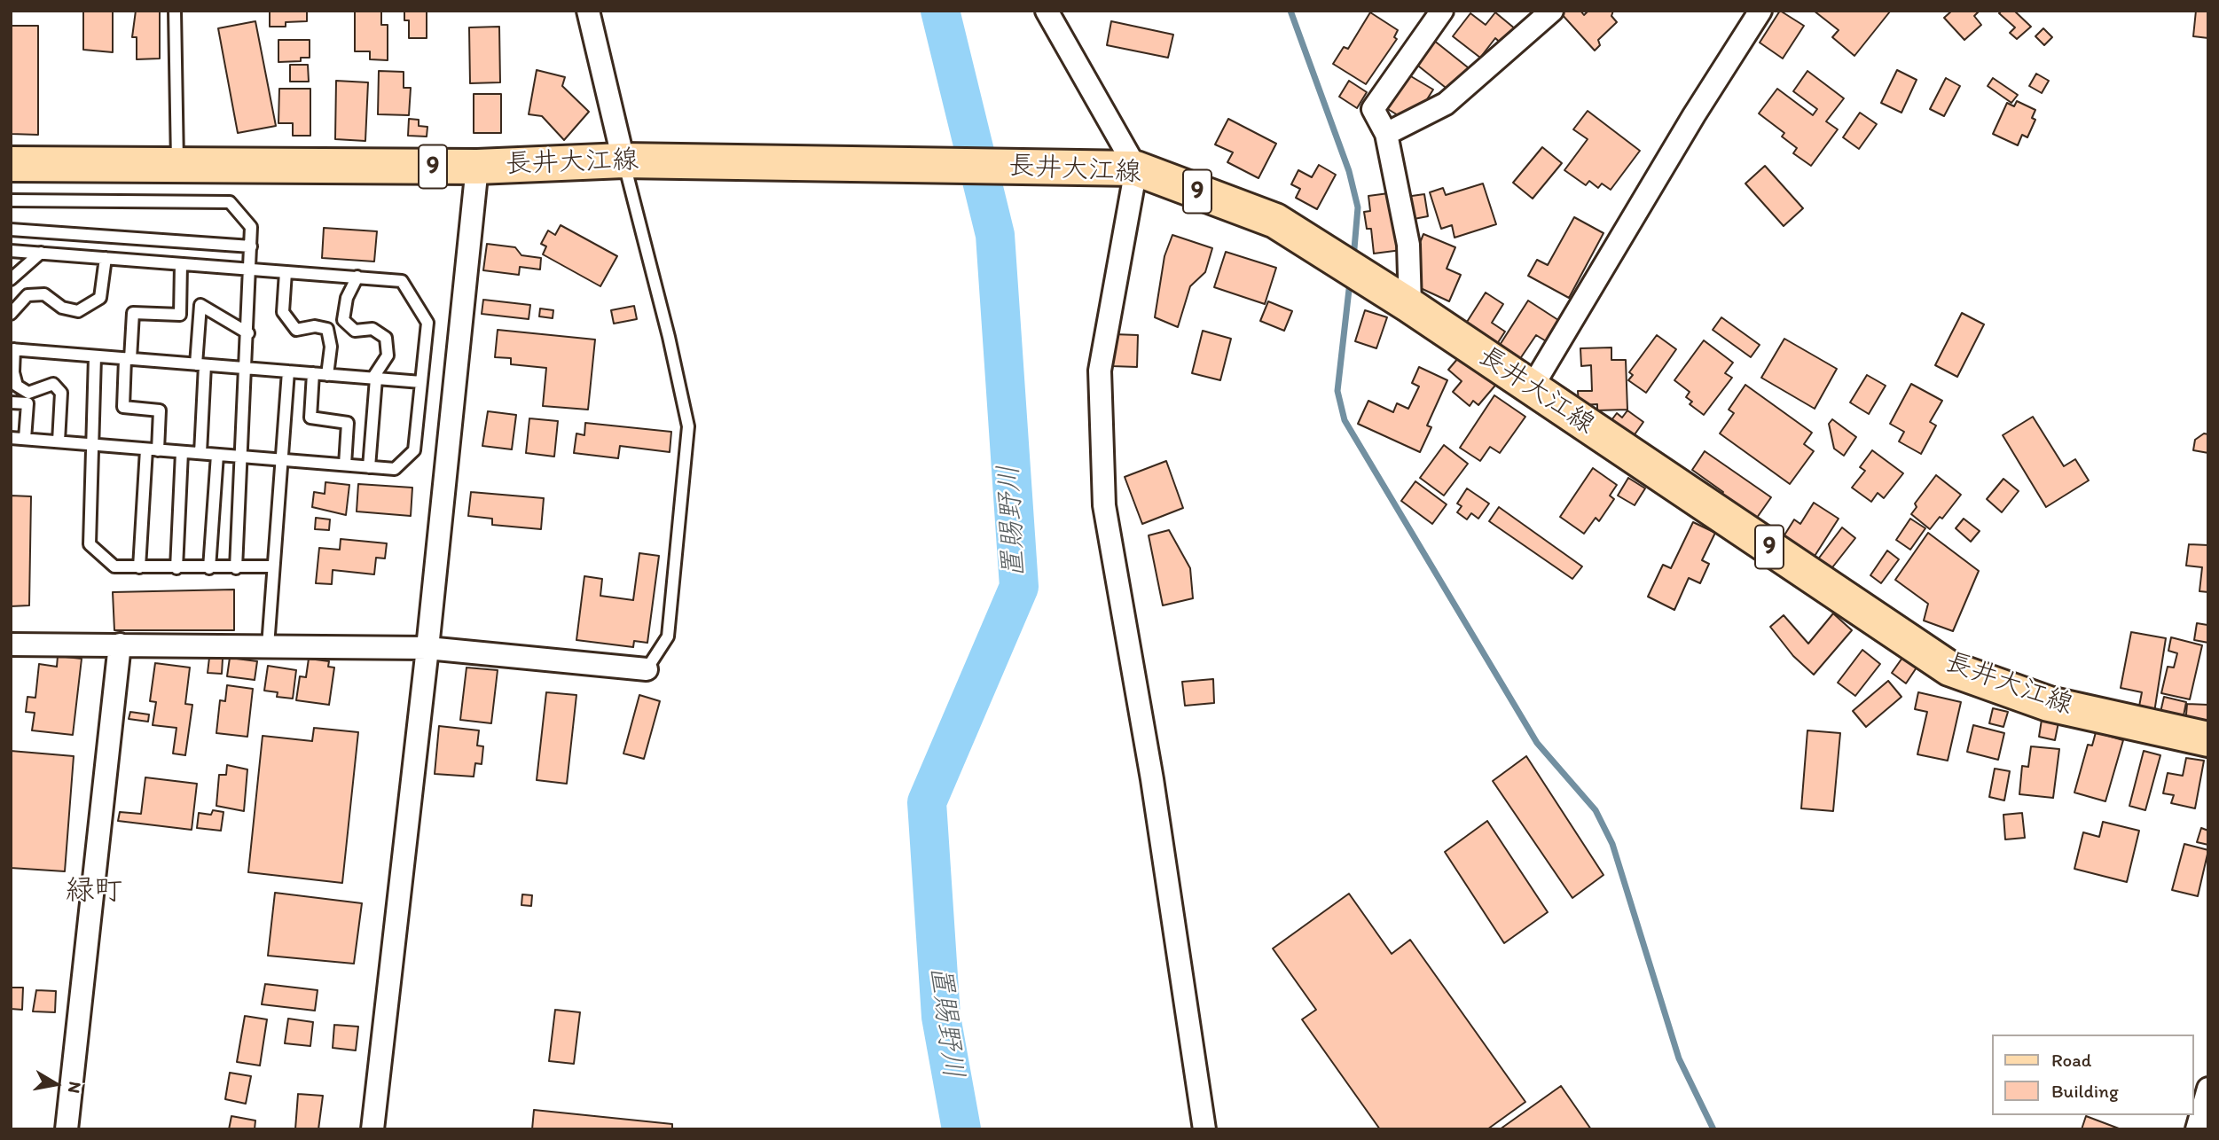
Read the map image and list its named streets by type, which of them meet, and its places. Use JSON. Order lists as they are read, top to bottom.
{
  "streets": {
    "main road": ["長井大江線", "9"]
  },
  "districts": ["緑町"],
  "water": ["置賜野川"],
  "legend": ["Road", "Building"],
  "north": "right"
}
